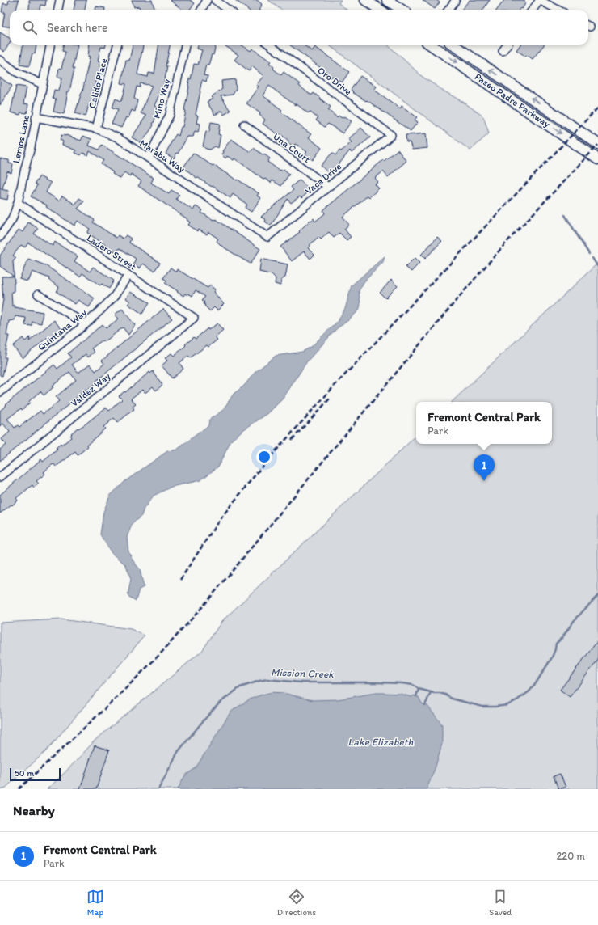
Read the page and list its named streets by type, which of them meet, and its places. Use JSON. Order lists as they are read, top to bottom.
{
  "streets": {
    "main road": ["Paseo Padre Parkway"],
    "street": [
      "Oro Drive",
      "Calido Place",
      "Mino Way",
      "Lemos Lane",
      "Una Court",
      "Marabu Way",
      "Vaca Drive",
      "Ladero Street",
      "Quintana Way",
      "Valdez Way"
    ]
  },
  "crossings": [
    ["Oro Drive", "Vaca Drive"],
    ["Calido Place", "Marabu Way"],
    ["Mino Way", "Marabu Way"],
    ["Lemos Lane", "Marabu Way"],
    ["Lemos Lane", "Ladero Street"],
    ["Una Court", "Vaca Drive"],
    ["Marabu Way", "Vaca Drive"],
    ["Ladero Street", "Quintana Way"],
    ["Ladero Street", "Valdez Way"]
  ],
  "water": ["Mission Creek", "Lake Elizabeth"],
  "scale_bar": "50 m",
  "page": {
    "search": "Search here",
    "popup": ["Fremont Central Park", "Park"],
    "pins": "1",
    "scale": "50 m",
    "heading": "Nearby",
    "list": [
      {
        "mark": "1",
        "name": "Fremont Central Park",
        "note": "Park",
        "value": "220 m"
      }
    ],
    "nav": ["Map", "Directions", "Saved"]
  }
}
